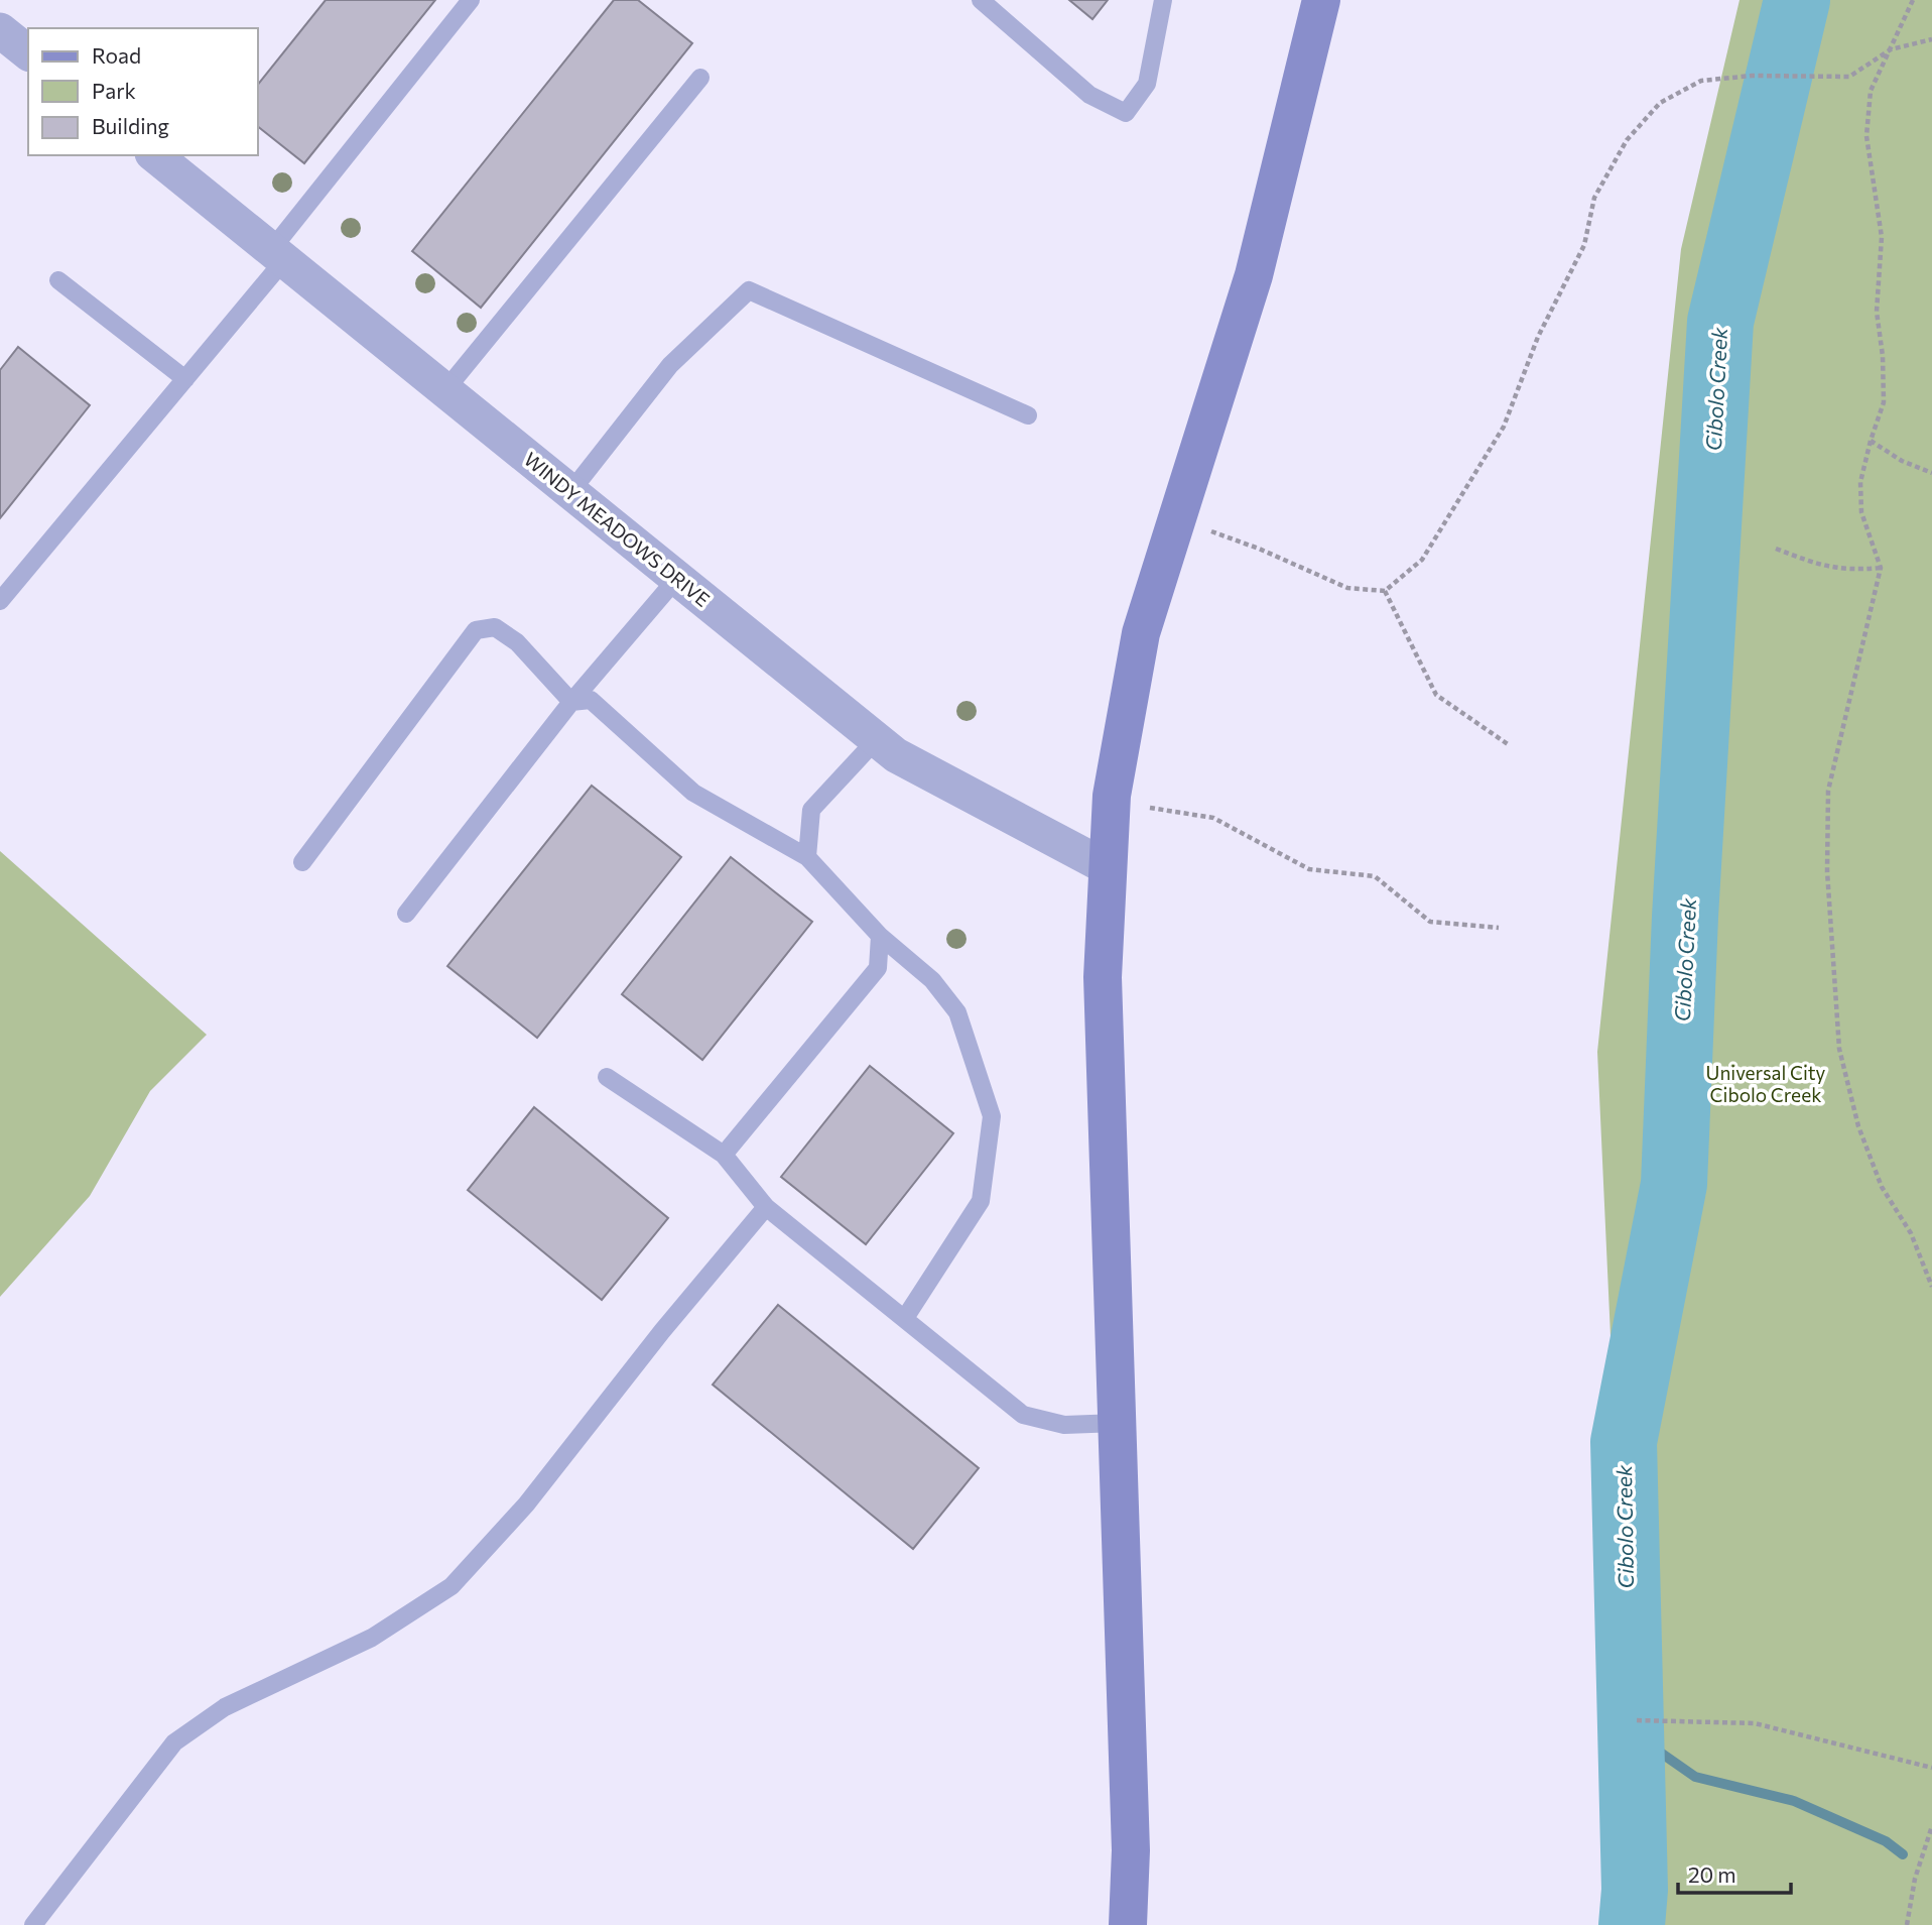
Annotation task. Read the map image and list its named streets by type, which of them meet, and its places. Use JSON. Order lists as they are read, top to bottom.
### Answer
{
  "streets": {
    "street": ["WINDY MEADOWS DRIVE"]
  },
  "water": ["Cibolo Creek"],
  "parks": ["Universal City Cibolo Creek"],
  "legend": ["Road", "Park", "Building"],
  "scale_bar": "20 m"
}
